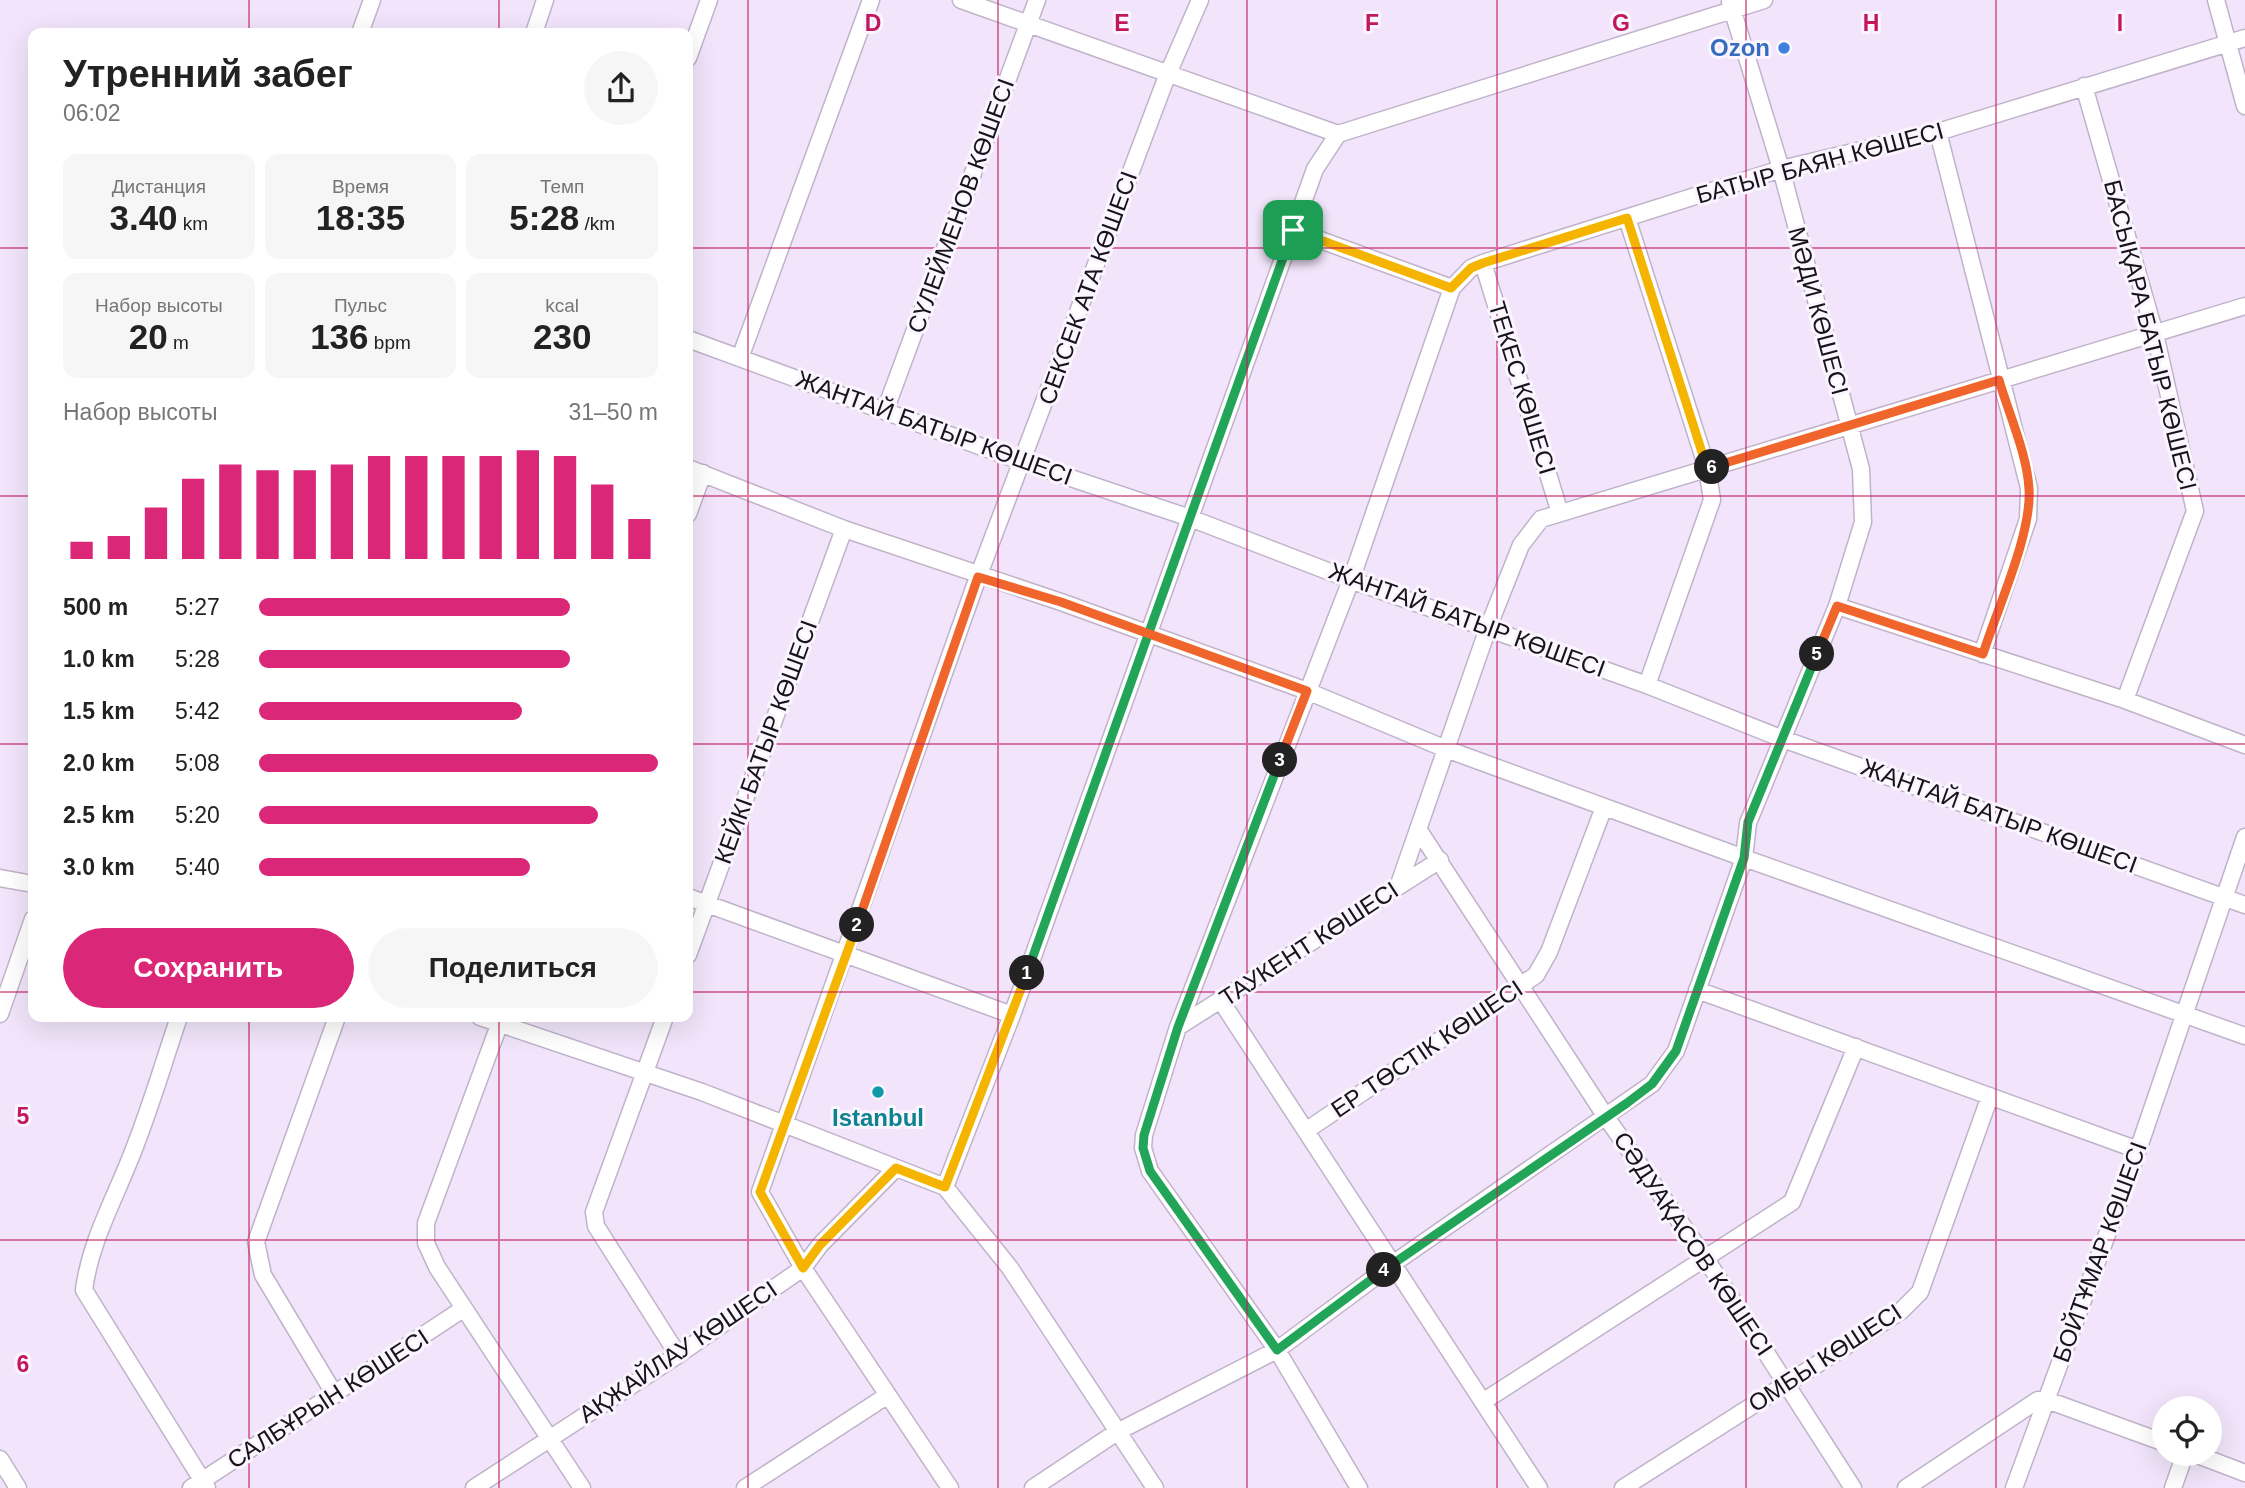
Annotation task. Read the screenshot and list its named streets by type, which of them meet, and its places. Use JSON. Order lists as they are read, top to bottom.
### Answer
{
  "streets": {
    "street": [
      "БАТЫР БАЯН КӨШЕСІ",
      "СҮЛЕЙМЕНОВ КӨШЕСІ",
      "СЕКСЕК АТА КӨШЕСІ",
      "МӘДИ КӨШЕСІ",
      "БАСЫҚАРА БАТЫР КӨШЕСІ",
      "ТЕКЕС КӨШЕСІ",
      "ЖАНТАЙ БАТЫР КӨШЕСІ",
      "КЕЙКІ БАТЫР КӨШЕСІ",
      "ТАУКЕНТ КӨШЕСІ",
      "ЕР ТӨСТІК КӨШЕСІ",
      "СӘДУАҚАСОВ КӨШЕСІ",
      "БОЙТҰМАР КӨШЕСІ",
      "АҚЖАЙЛАУ КӨШЕСІ",
      "ОМБЫ КӨШЕСІ",
      "САЛБҰРЫН КӨШЕСІ"
    ]
  },
  "crossings": [
    ["БАТЫР БАЯН КӨШЕСІ", "МӘДИ КӨШЕСІ"],
    ["БАТЫР БАЯН КӨШЕСІ", "БАСЫҚАРА БАТЫР КӨШЕСІ"],
    ["БАТЫР БАЯН КӨШЕСІ", "ТЕКЕС КӨШЕСІ"],
    ["СҮЛЕЙМЕНОВ КӨШЕСІ", "ЖАНТАЙ БАТЫР КӨШЕСІ"],
    ["СЕКСЕК АТА КӨШЕСІ", "ЖАНТАЙ БАТЫР КӨШЕСІ"],
    ["СЕКСЕК АТА КӨШЕСІ", "АҚЖАЙЛАУ КӨШЕСІ"],
    ["МӘДИ КӨШЕСІ", "ЖАНТАЙ БАТЫР КӨШЕСІ"],
    ["ЖАНТАЙ БАТЫР КӨШЕСІ", "БОЙТҰМАР КӨШЕСІ"],
    ["ТАУКЕНТ КӨШЕСІ", "СӘДУАҚАСОВ КӨШЕСІ"],
    ["ЕР ТӨСТІК КӨШЕСІ", "СӘДУАҚАСОВ КӨШЕСІ"],
    ["СӘДУАҚАСОВ КӨШЕСІ", "ОМБЫ КӨШЕСІ"]
  ],
  "places": ["Ozon", "Istanbul"],
  "page": {
    "heading": ["Утренний забег", "06:02"],
    "stats": [
      ["Дистанция", "3.40 km"],
      ["Время", "18:35"],
      ["Темп", "5:28 /km"],
      ["Набор высоты", "20 m"],
      ["Пульс", "136 bpm"],
      ["kcal", "230"]
    ],
    "chart": ["Набор высоты", "31–50 m"],
    "pins": [
      "6",
      "5",
      "3",
      "2",
      "1",
      "4"
    ],
    "list": [
      {
        "name": "500 m",
        "note": "5:27"
      },
      {
        "name": "1.0 km",
        "note": "5:28"
      },
      {
        "name": "1.5 km",
        "note": "5:42"
      },
      {
        "name": "2.0 km",
        "note": "5:08"
      },
      {
        "name": "2.5 km",
        "note": "5:20"
      },
      {
        "name": "3.0 km",
        "note": "5:40"
      }
    ],
    "buttons": ["Сохранить", "Поделиться"]
  },
  "grid": {
    "columns": [
      "D",
      "E",
      "F",
      "G",
      "H",
      "I"
    ],
    "rows": ["5", "6"]
  }
}
